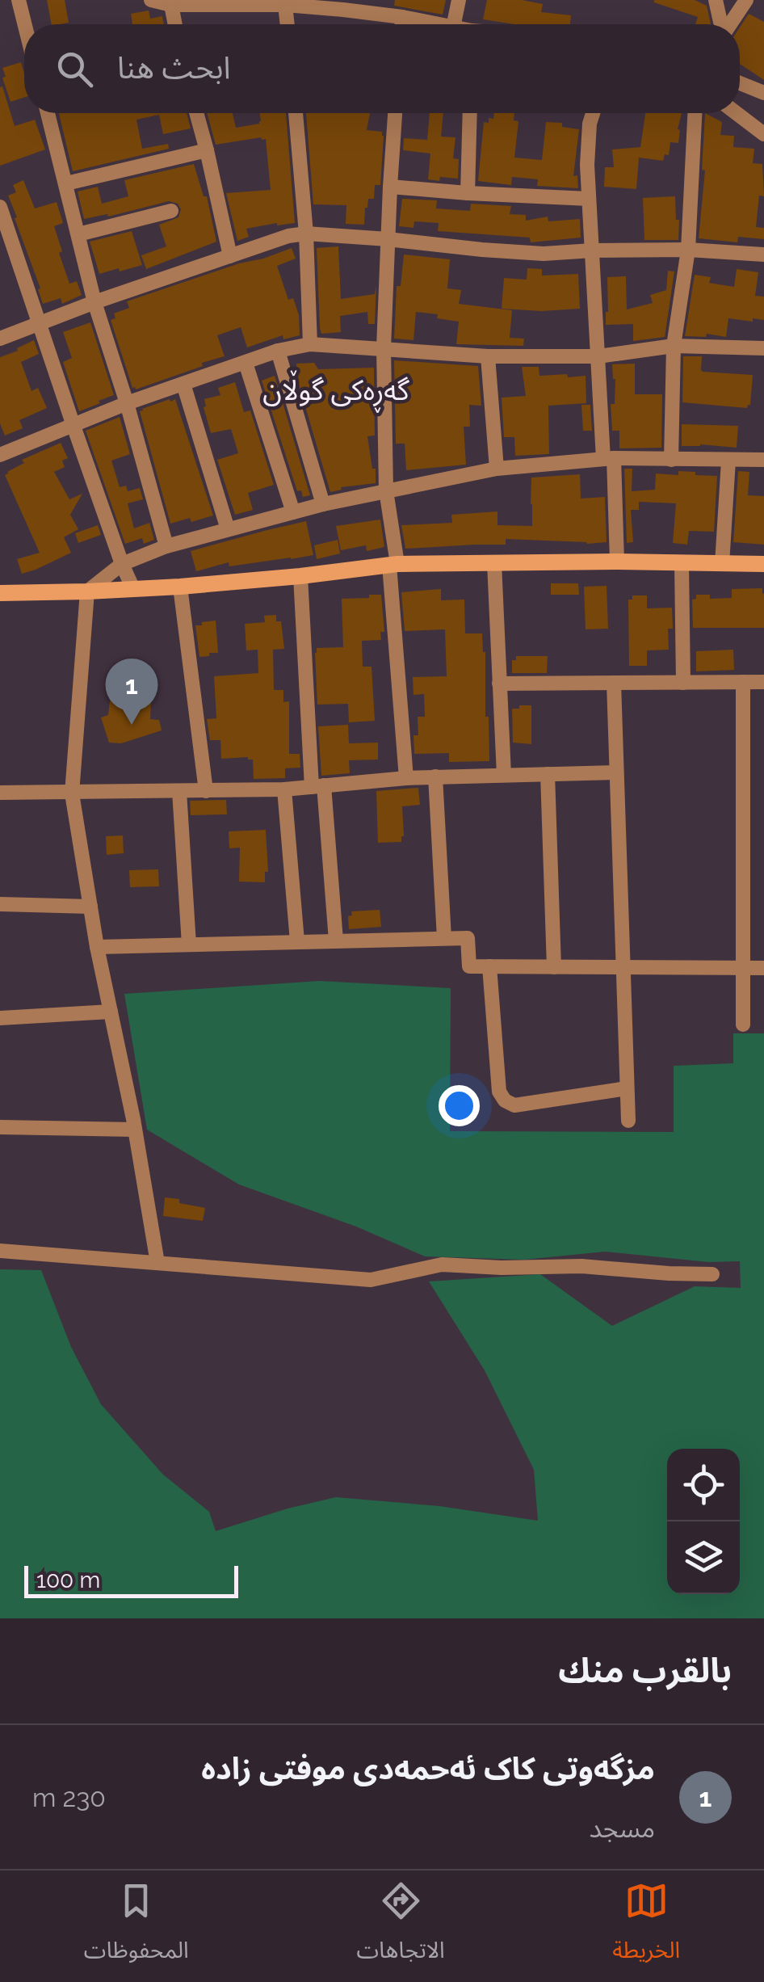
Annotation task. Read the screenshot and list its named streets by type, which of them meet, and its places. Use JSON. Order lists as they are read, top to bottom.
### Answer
{
  "districts": ["گەڕەکی گوڵان"],
  "scale_bar": "100 m",
  "page": {
    "search": "ابحث هنا",
    "pins": "1",
    "scale": "100 m",
    "heading": "بالقرب منك",
    "list": [
      {
        "mark": "1",
        "name": "مزگەوتی کاک ئەحمەدی موفتی زادە",
        "note": "مسجد",
        "value": "230 m"
      }
    ],
    "nav": ["الخريطة", "الاتجاهات", "المحفوظات"]
  }
}
